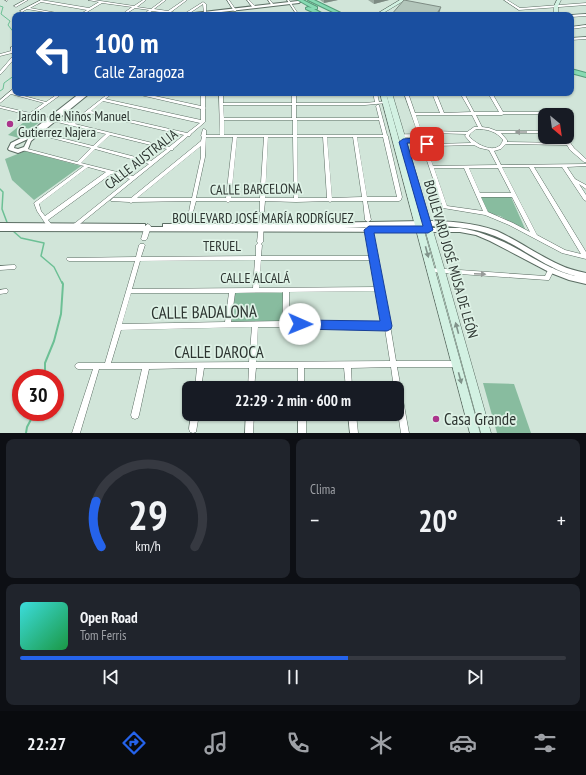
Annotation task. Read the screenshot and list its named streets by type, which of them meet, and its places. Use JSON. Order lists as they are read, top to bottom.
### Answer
{
  "streets": {
    "main road": ["BOULEVARD JOSÉ MUSA DE LEÓN"],
    "street": [
      "CALLE AUSTRALIA",
      "CALLE BARCELONA",
      "BOULEVARD JOSÉ MARÍA RODRÍGUEZ",
      "TERUEL",
      "CALLE ALCALÁ",
      "CALLE BADALONA",
      "CALLE DAROCA"
    ]
  },
  "crossings": [
    ["CALLE AUSTRALIA", "BOULEVARD JOSÉ MARÍA RODRÍGUEZ"],
    ["BOULEVARD JOSÉ MARÍA RODRÍGUEZ", "BOULEVARD JOSÉ MUSA DE LEÓN"],
    ["BOULEVARD JOSÉ MUSA DE LEÓN", "CALLE DAROCA"]
  ],
  "places": ["Jardin de Niños Manuel Gutierrez Najera", "Casa Grande"],
  "north": "bottom right",
  "page": {
    "turn": ["100 m", "Calle Zaragoza"],
    "limit": "30",
    "trip": "22:29 · 2 min · 600 m",
    "tile": "Clima",
    "heat": ["−", "20°", "+"],
    "song": ["Open Road", "Tom Ferris"],
    "tabs": "22:27",
    "gauge": ["29", "km/h"]
  }
}
